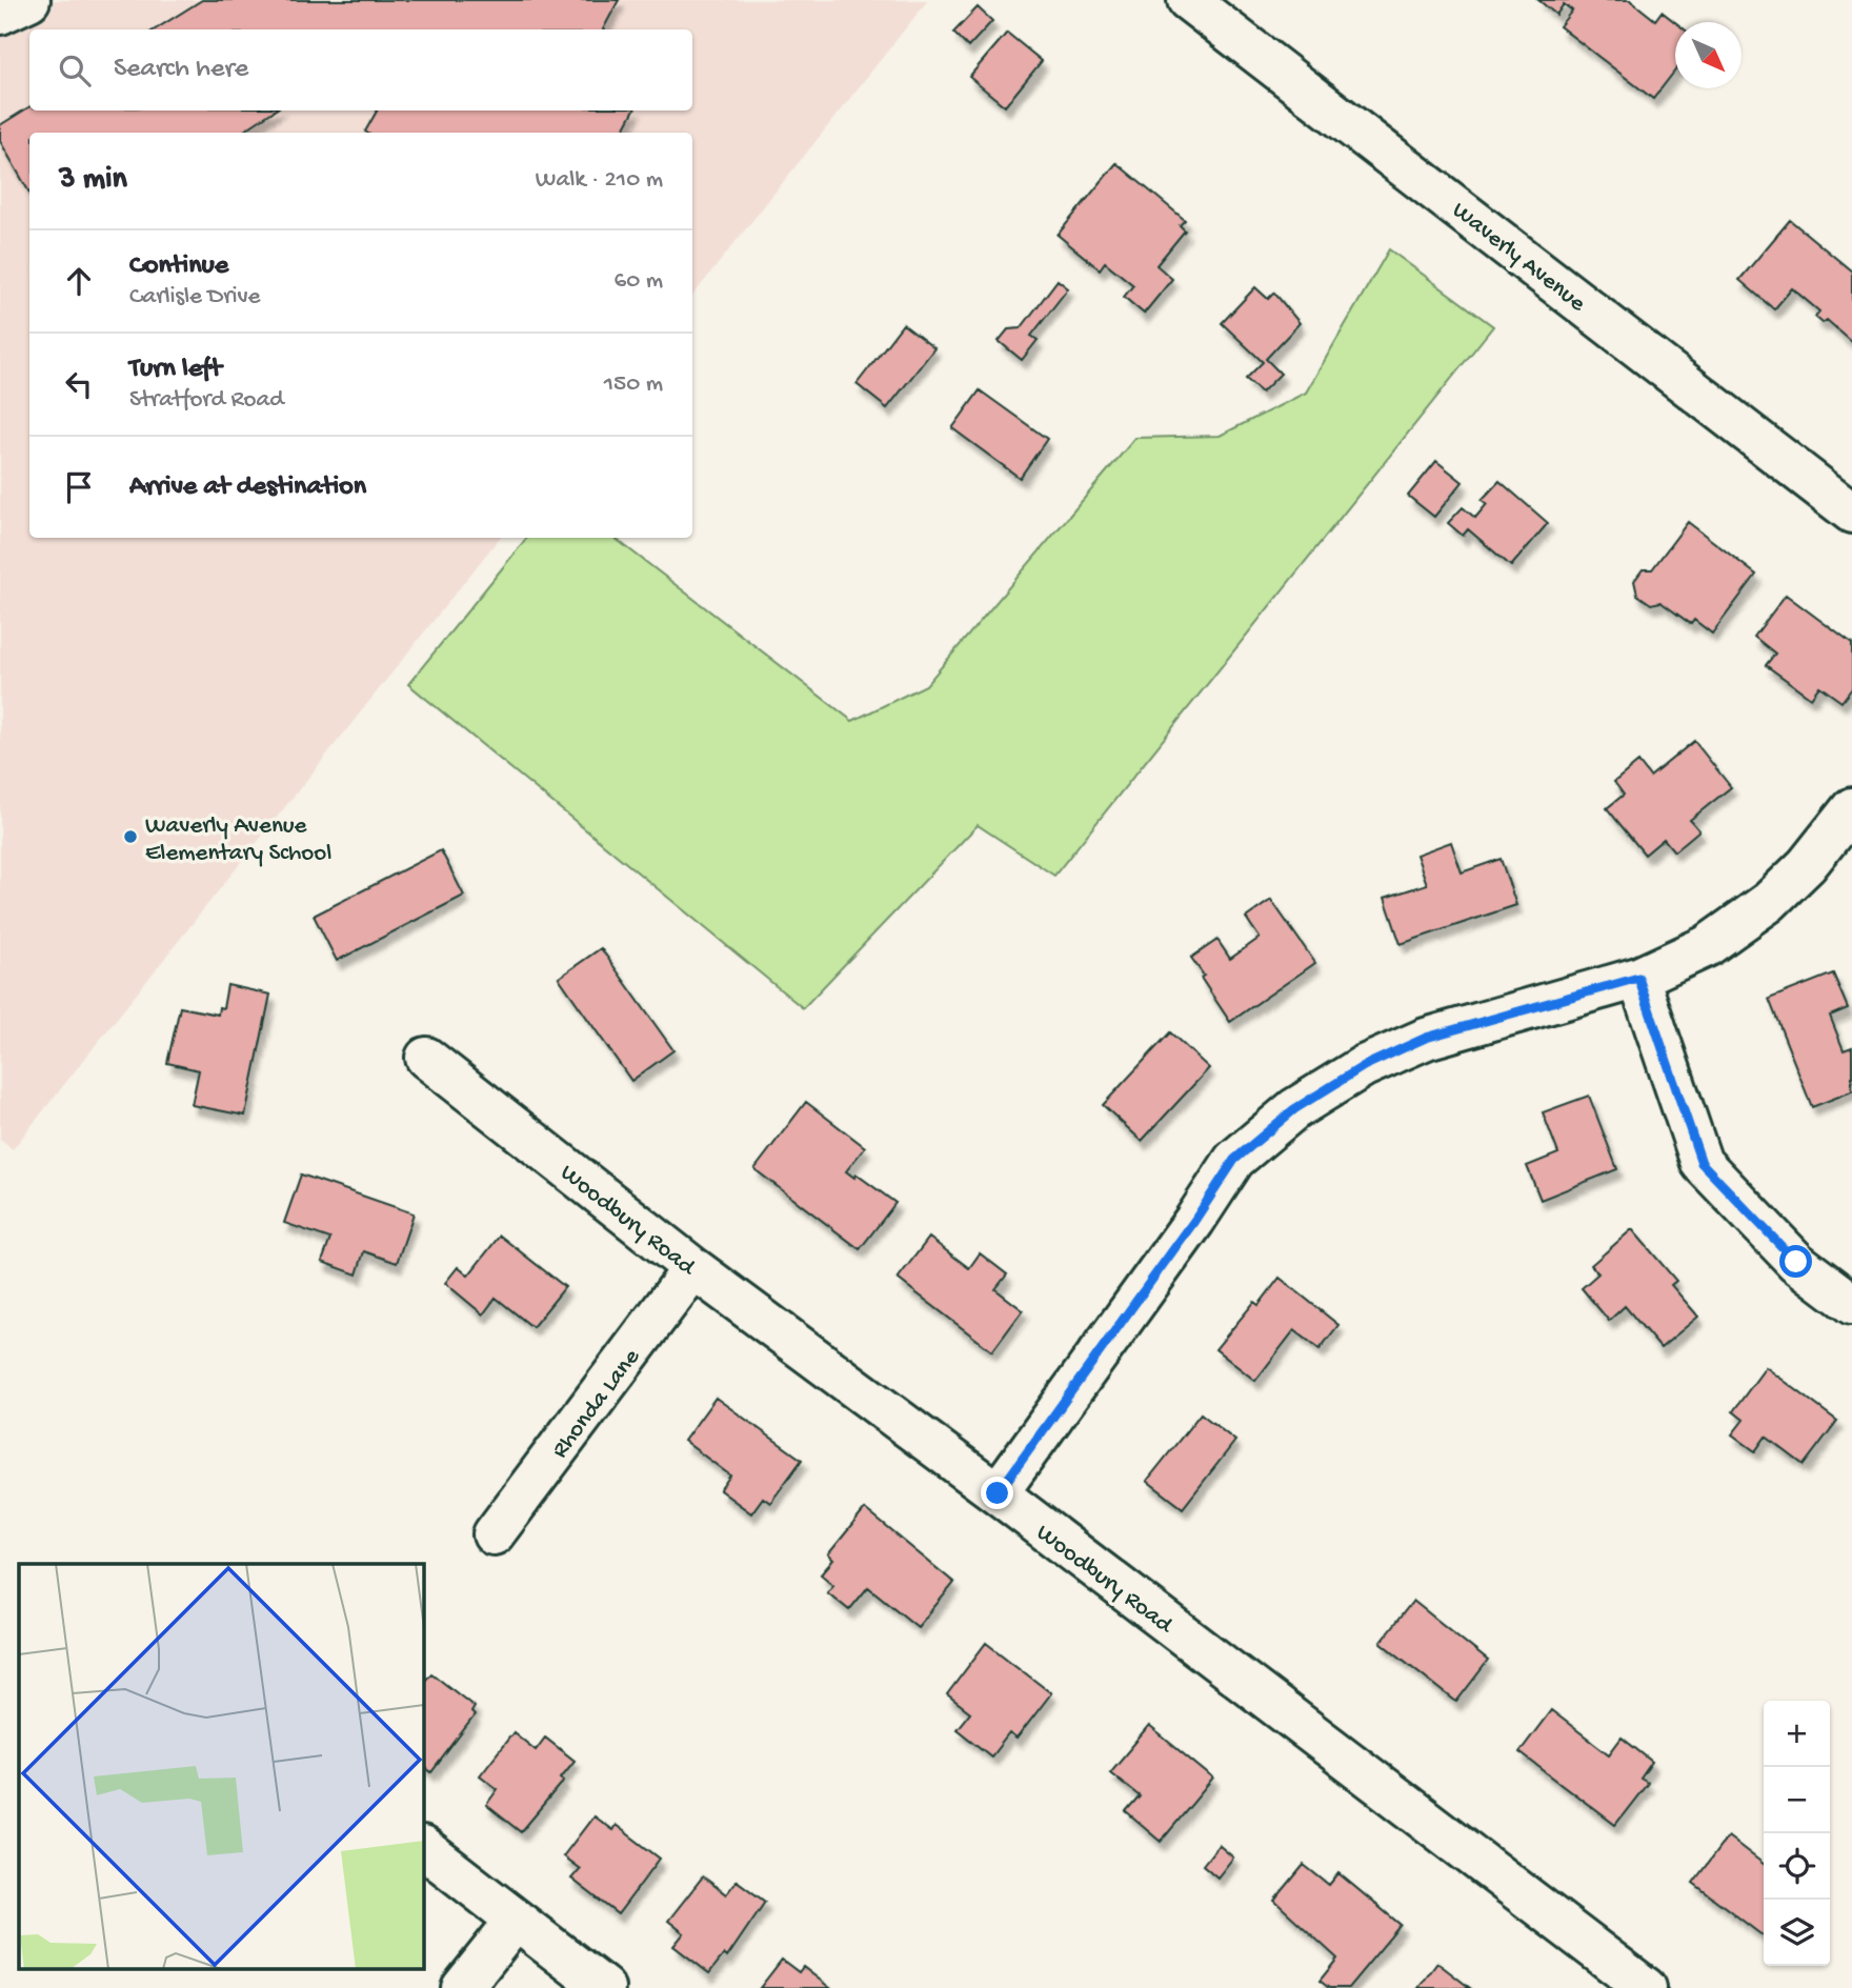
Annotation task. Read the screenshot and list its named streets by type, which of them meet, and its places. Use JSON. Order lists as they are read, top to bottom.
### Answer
{
  "streets": {
    "street": ["Waverly Avenue", "Woodbury Road", "Rhonda Lane"]
  },
  "crossings": [
    ["Woodbury Road", "Rhonda Lane"]
  ],
  "places": ["Waverly Avenue Elementary School"],
  "north": "bottom right",
  "page": {
    "search": "Search here",
    "heading": ["3 min", "Walk · 210 m"],
    "list": [
      ["Continue", "Carlisle Drive", "60 m"],
      ["Turn left", "Stratford Road", "150 m"],
      "Arrive at destination"
    ],
    "map_buttons": ["+", "−"]
  }
}
